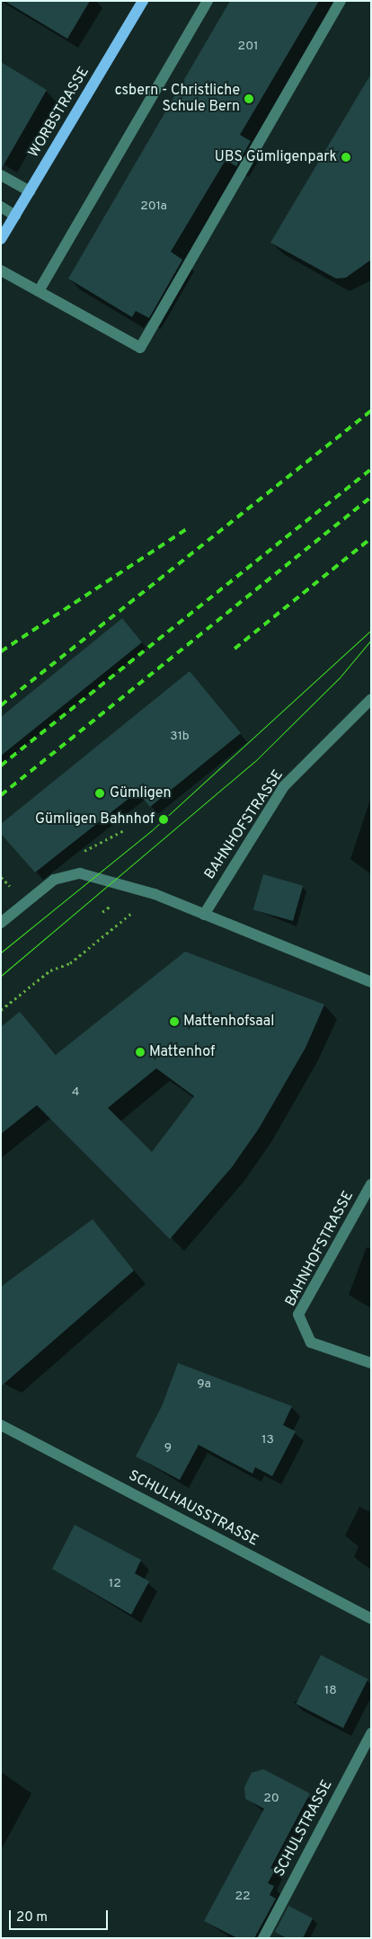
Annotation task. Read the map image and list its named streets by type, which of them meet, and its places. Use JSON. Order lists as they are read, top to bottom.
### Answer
{
  "streets": {
    "main road": ["WORBSTRASSE"],
    "street": ["BAHNHOFSTRASSE", "SCHULHAUSSTRASSE", "SCHULSTRASSE"]
  },
  "places": [
    "csbern - Christliche Schule Bern",
    "UBS Gümligenpark",
    "Gümligen",
    "Gümligen Bahnhof",
    "Mattenhofsaal",
    "Mattenhof"
  ],
  "house_numbers": [
    "201",
    "201a",
    "31b",
    "4",
    "9a",
    "13",
    "9",
    "12",
    "18",
    "20",
    "22"
  ],
  "scale_bar": "20 m"
}
